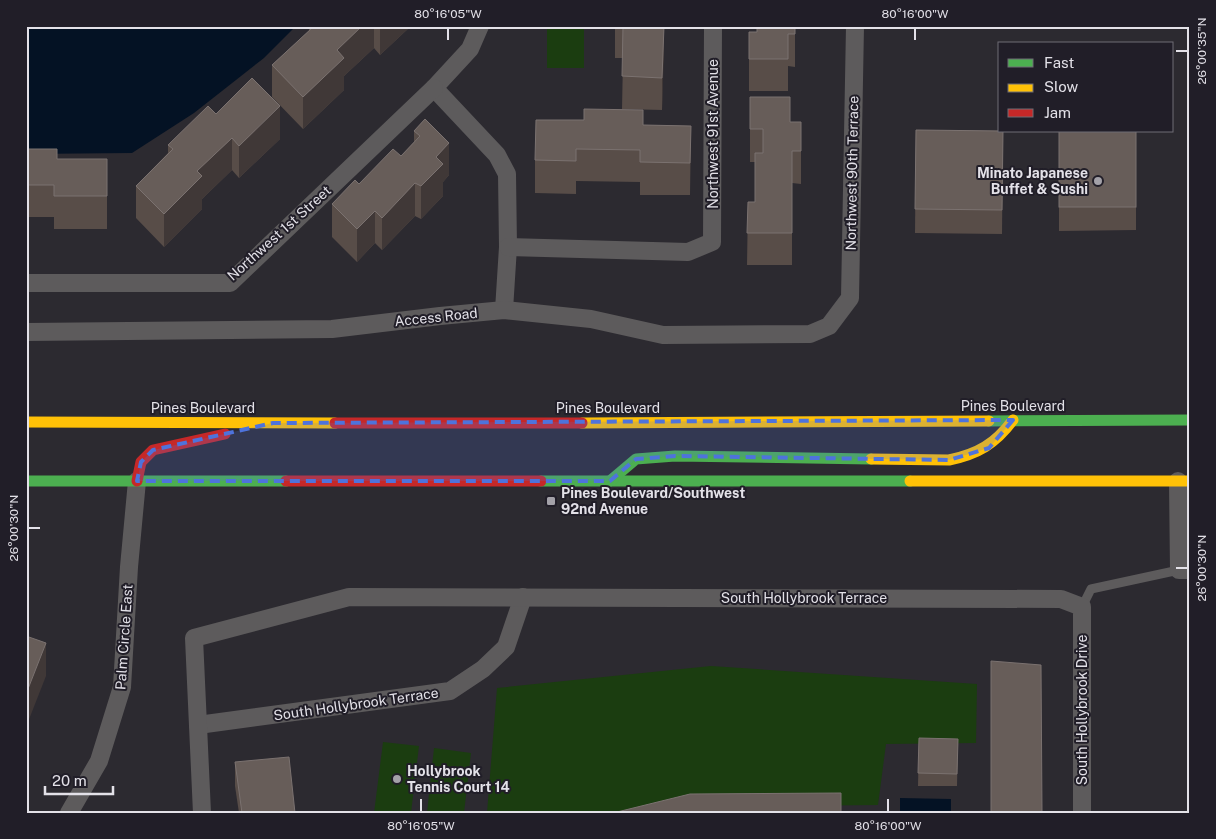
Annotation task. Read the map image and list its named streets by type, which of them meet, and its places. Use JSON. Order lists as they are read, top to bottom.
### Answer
{
  "streets": {
    "highway": ["Pines Boulevard"],
    "street": [
      "Northwest 91st Avenue",
      "Northwest 90th Terrace",
      "Northwest 1st Street",
      "Access Road",
      "South Hollybrook Terrace",
      "Palm Circle East",
      "South Hollybrook Drive"
    ]
  },
  "crossings": [
    ["Northwest 90th Terrace", "Access Road"],
    ["South Hollybrook Terrace", "South Hollybrook Drive"]
  ],
  "places": {
    "other": ["Minato Japanese Buffet & Sushi", "Hollybrook Tennis Court 14"],
    "transit": ["Pines Boulevard/Southwest 92nd Avenue"]
  },
  "legend": ["Fast", "Slow", "Jam"],
  "scale_bar": "20 m",
  "coordinates": [
    "80°16'05\"W",
    "80°16'00\"W",
    "26°00'35\"N",
    "26°00'30\"N"
  ]
}
